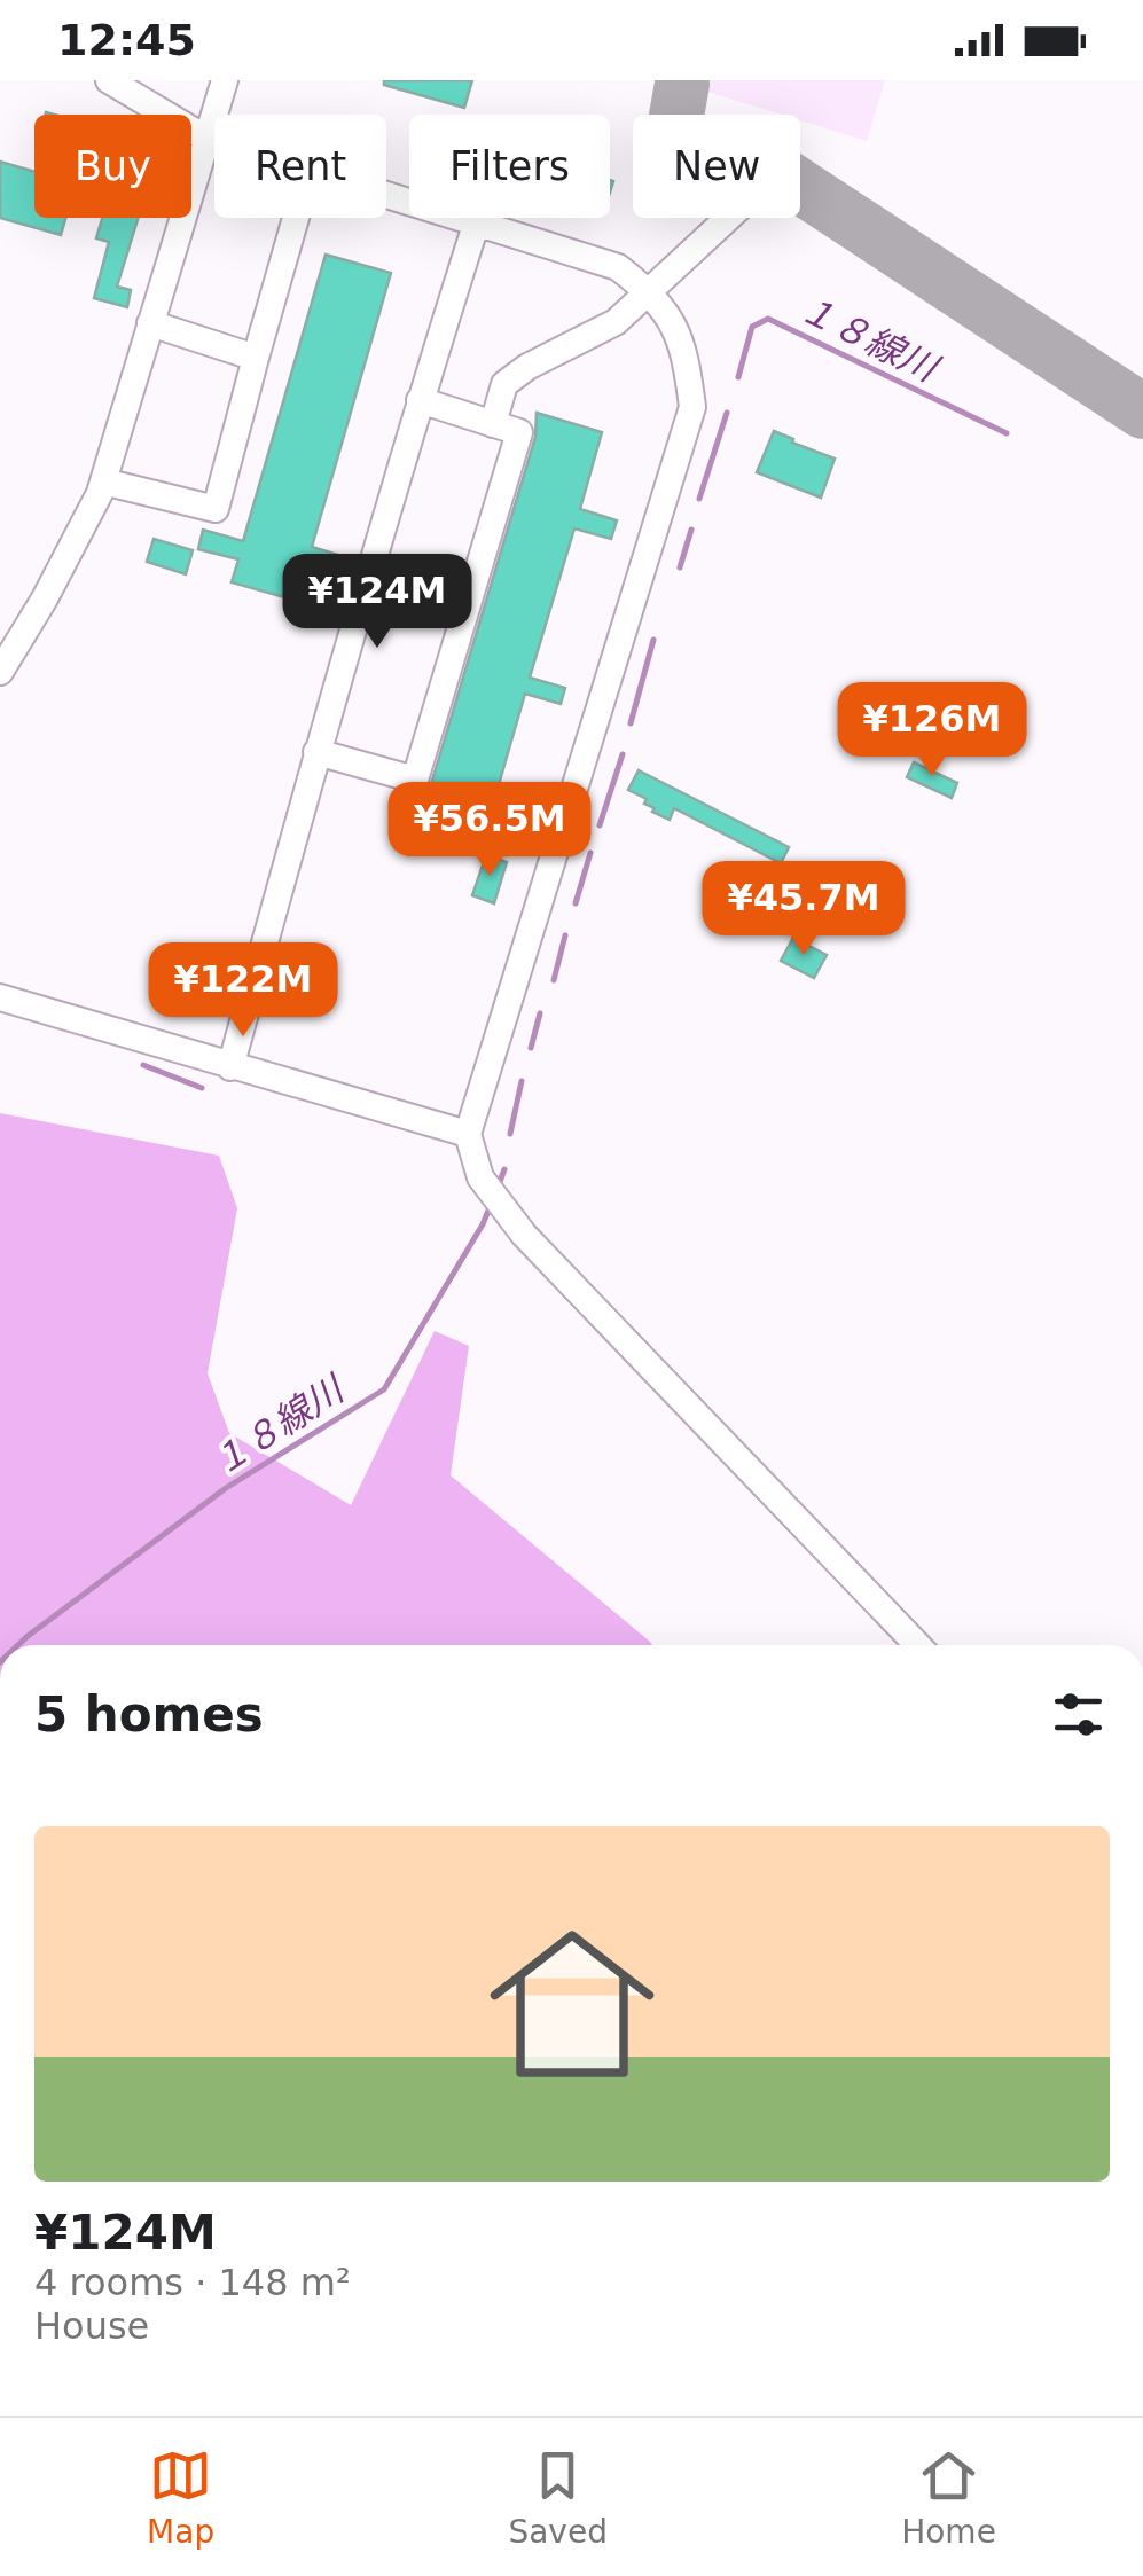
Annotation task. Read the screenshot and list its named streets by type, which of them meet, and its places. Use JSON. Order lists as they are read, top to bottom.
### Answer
{
  "water": ["１８線川"],
  "page": {
    "status": "12:45",
    "chip": [
      "Buy",
      "Rent",
      "Filters",
      "New"
    ],
    "price": [
      "¥124M",
      "¥126M",
      "¥56.5M",
      "¥45.7M",
      "¥122M"
    ],
    "heading": "5 homes",
    "list": [
      {
        "name": "¥124M",
        "note": "4 rooms · 148 m² · House"
      }
    ],
    "tabs": ["Map", "Saved", "Home"]
  }
}
